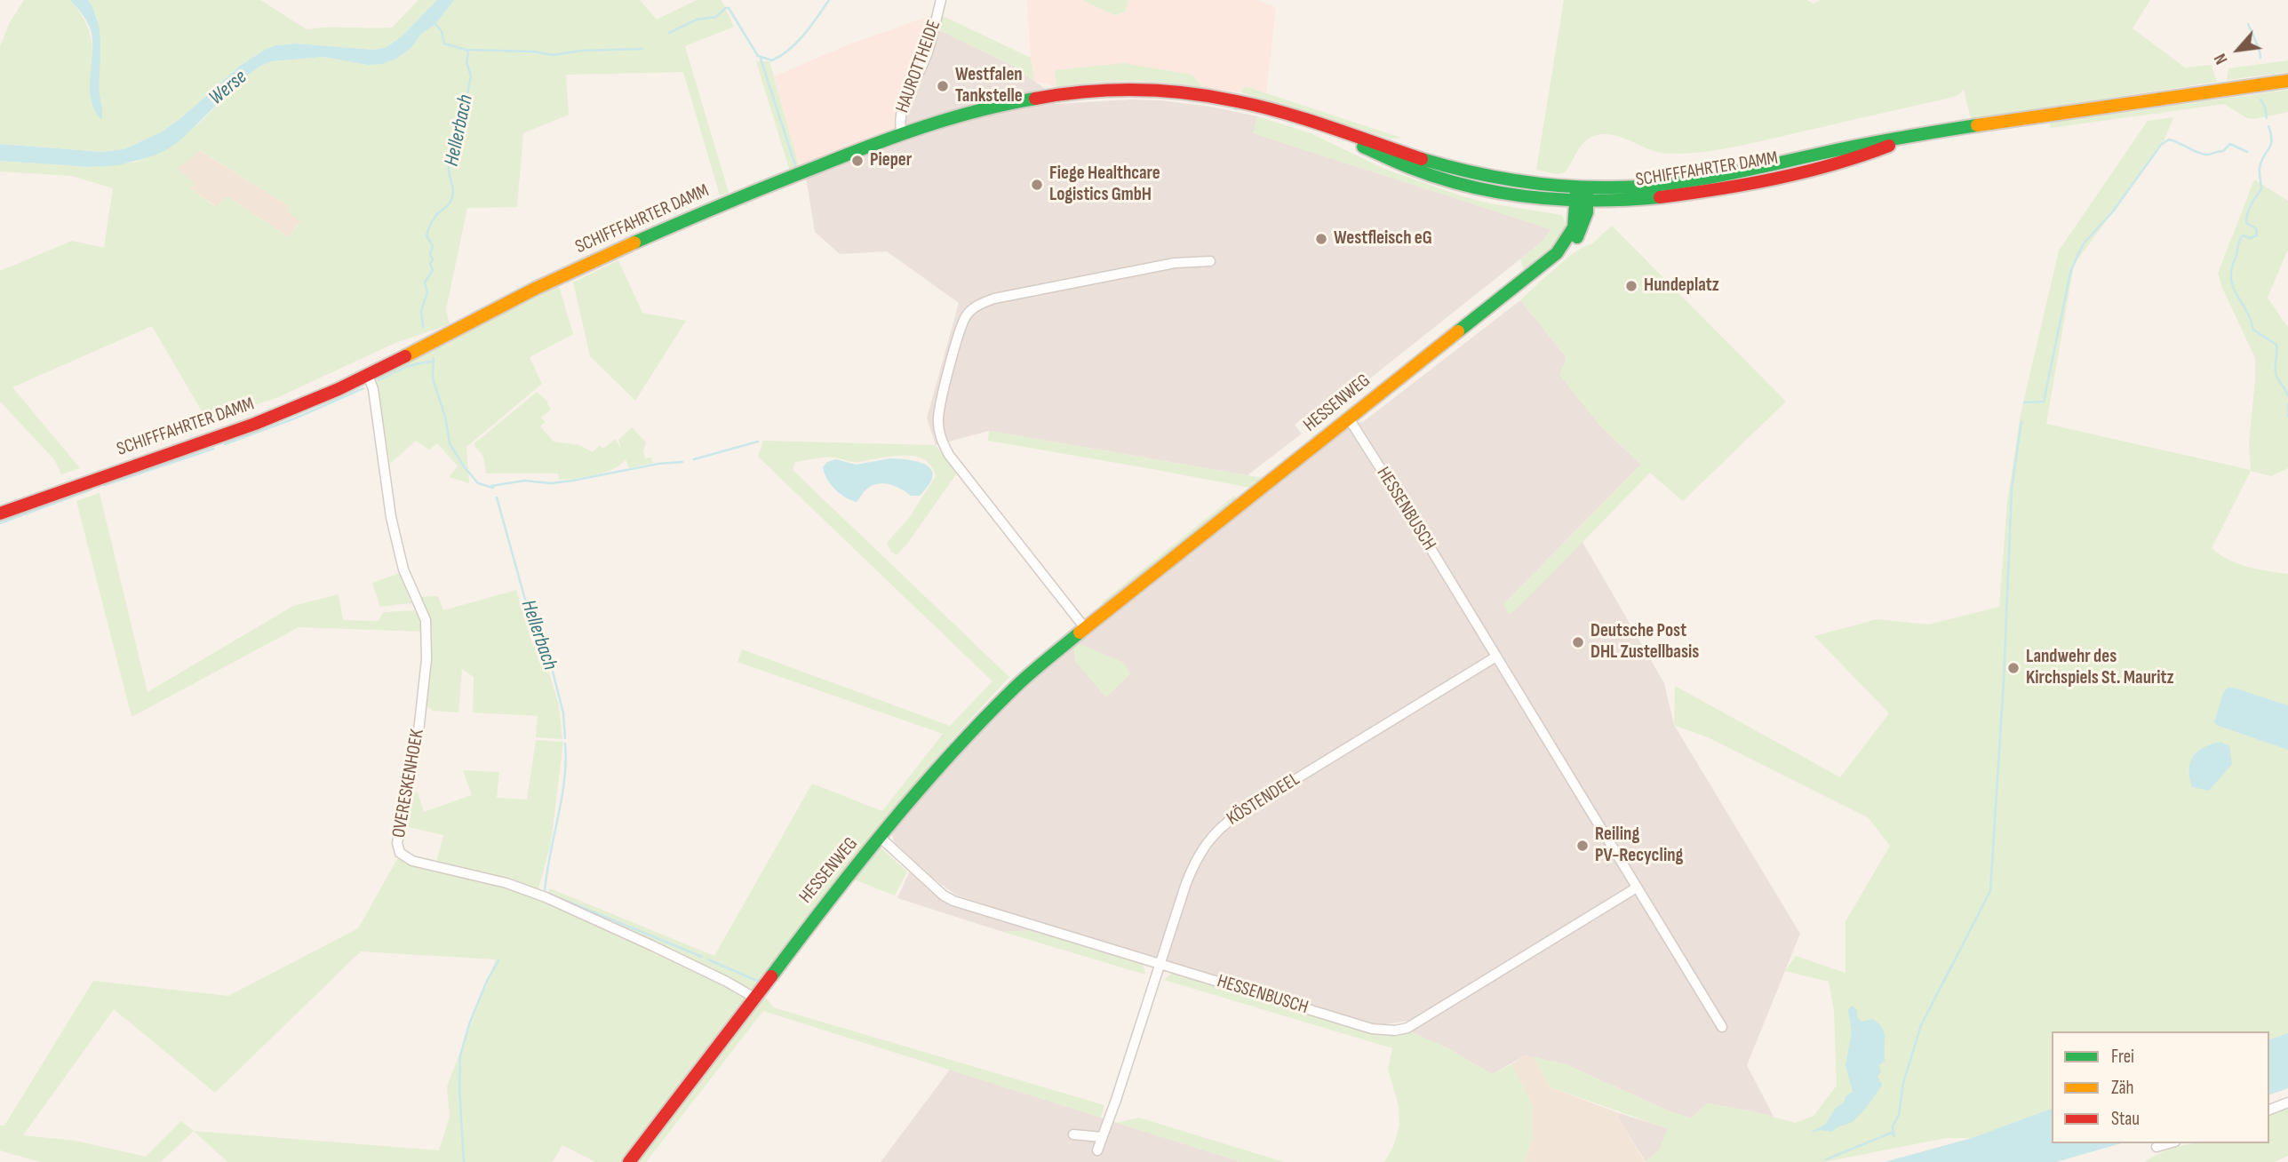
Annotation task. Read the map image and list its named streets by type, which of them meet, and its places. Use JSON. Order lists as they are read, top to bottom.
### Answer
{
  "streets": {
    "main road": ["SCHIFFFAHRTER DAMM", "HESSENWEG"],
    "street": [
      "HAUROTTHEIDE",
      "HESSENBUSCH",
      "OVERESKENHOEK",
      "KÖSTENDEEL"
    ]
  },
  "crossings": [
    ["HAUROTTHEIDE", "SCHIFFFAHRTER DAMM"],
    ["SCHIFFFAHRTER DAMM", "HESSENWEG"],
    ["SCHIFFFAHRTER DAMM", "OVERESKENHOEK"],
    ["HESSENWEG", "HESSENBUSCH"],
    ["HESSENWEG", "OVERESKENHOEK"],
    ["HESSENBUSCH", "KÖSTENDEEL"]
  ],
  "water": ["Werse", "Hellerbach"],
  "places": [
    "Westfalen Tankstelle",
    "Pieper",
    "Fiege Healthcare Logistics GmbH",
    "Westfleisch eG",
    "Hundeplatz",
    "Deutsche Post DHL Zustellbasis",
    "Landwehr des Kirchspiels St. Mauritz",
    "Reiling PV-Recycling"
  ],
  "legend": ["Frei", "Zäh", "Stau"],
  "north": "bottom left"
}
